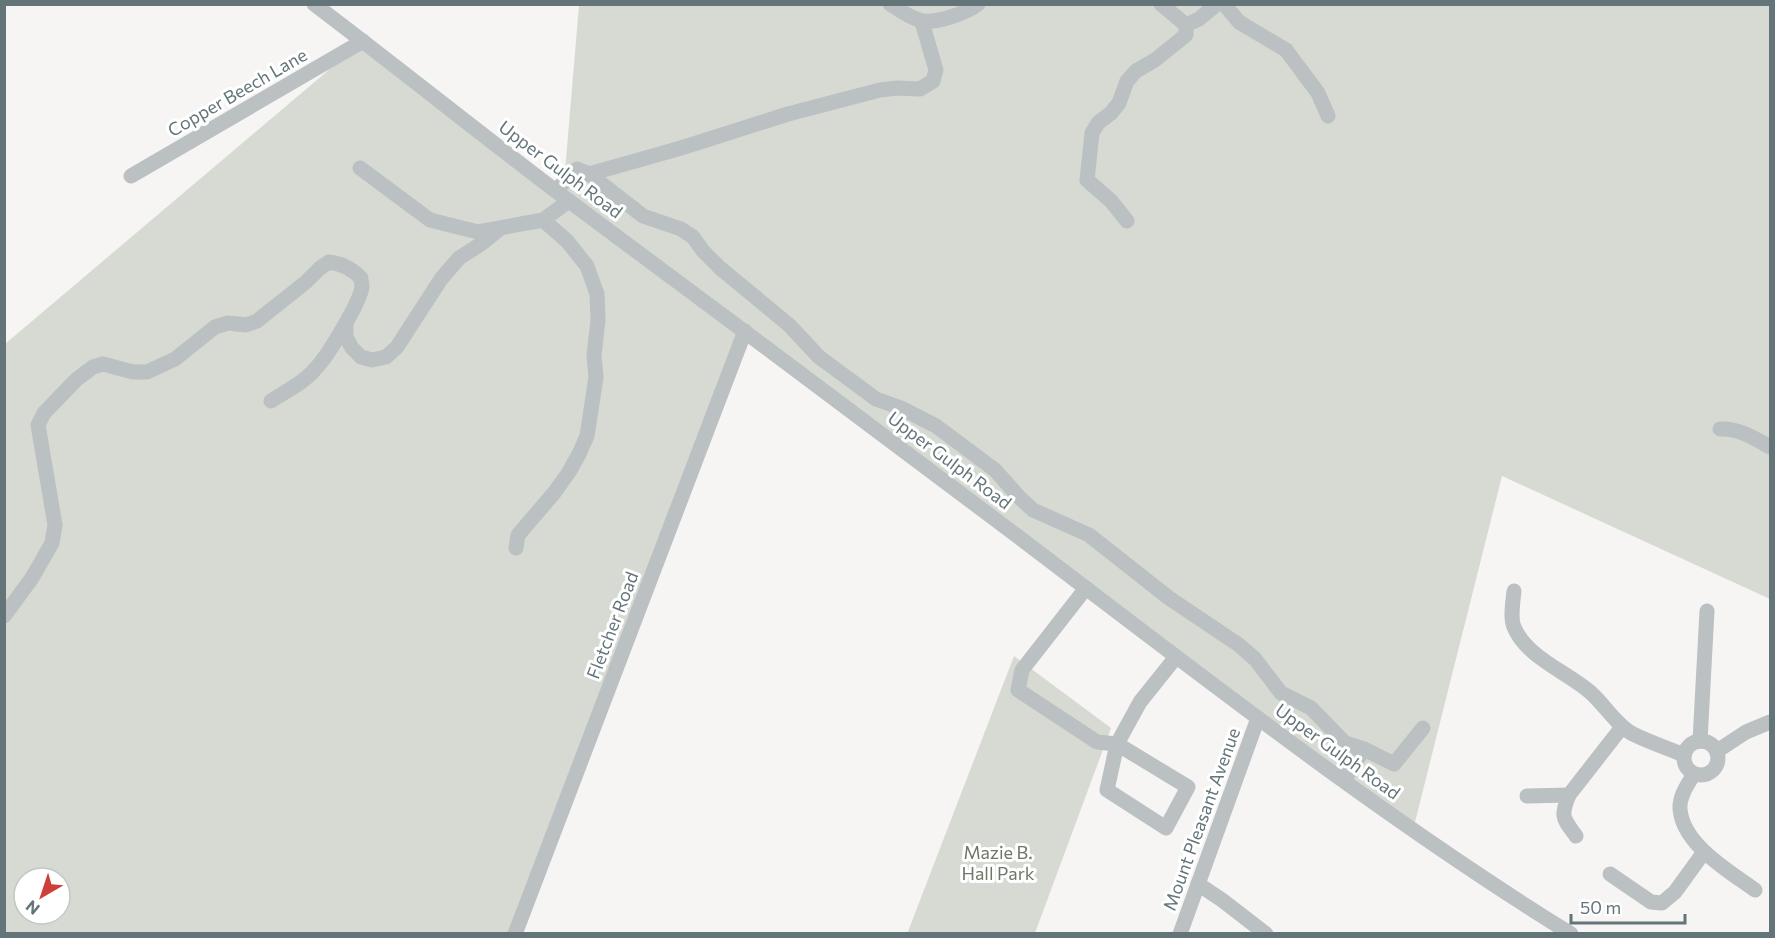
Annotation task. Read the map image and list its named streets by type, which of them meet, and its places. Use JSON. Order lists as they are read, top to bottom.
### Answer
{
  "streets": {
    "street": [
      "Copper Beech Lane",
      "Upper Gulph Road",
      "Fletcher Road",
      "Mount Pleasant Avenue"
    ]
  },
  "crossings": [
    ["Copper Beech Lane", "Upper Gulph Road"],
    ["Upper Gulph Road", "Fletcher Road"],
    ["Upper Gulph Road", "Mount Pleasant Avenue"]
  ],
  "parks": ["Mazie B. Hall Park"],
  "scale_bar": "50 m",
  "north": "bottom left"
}
